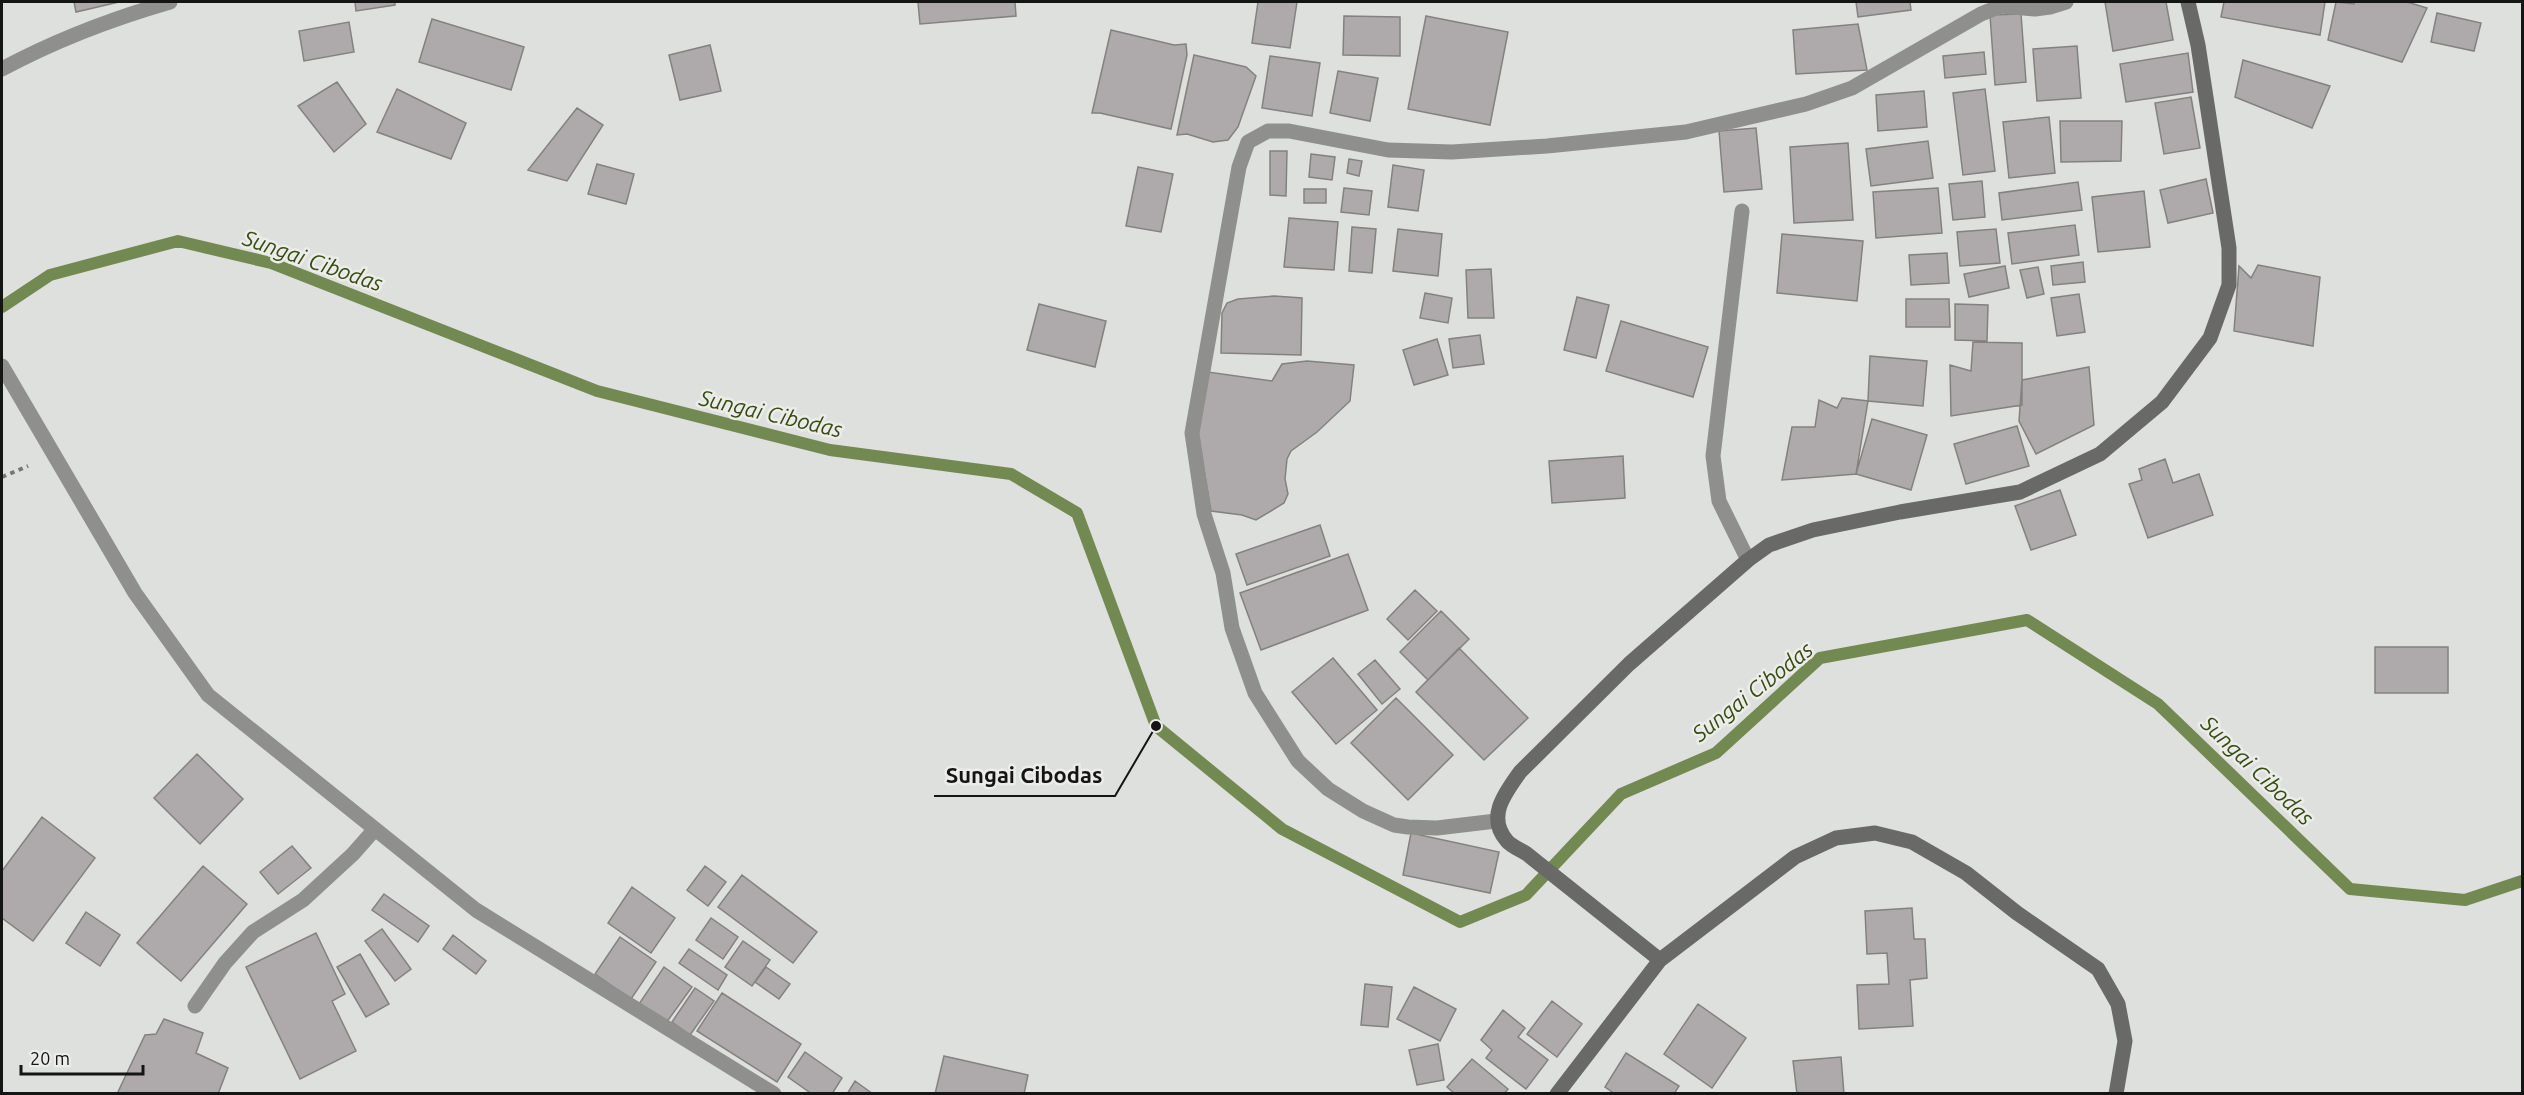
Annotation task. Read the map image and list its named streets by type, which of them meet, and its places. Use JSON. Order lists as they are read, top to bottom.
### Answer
{
  "water": ["Sungai Cibodas"],
  "places": ["Sungai Cibodas"],
  "scale_bar": "20 m"
}
